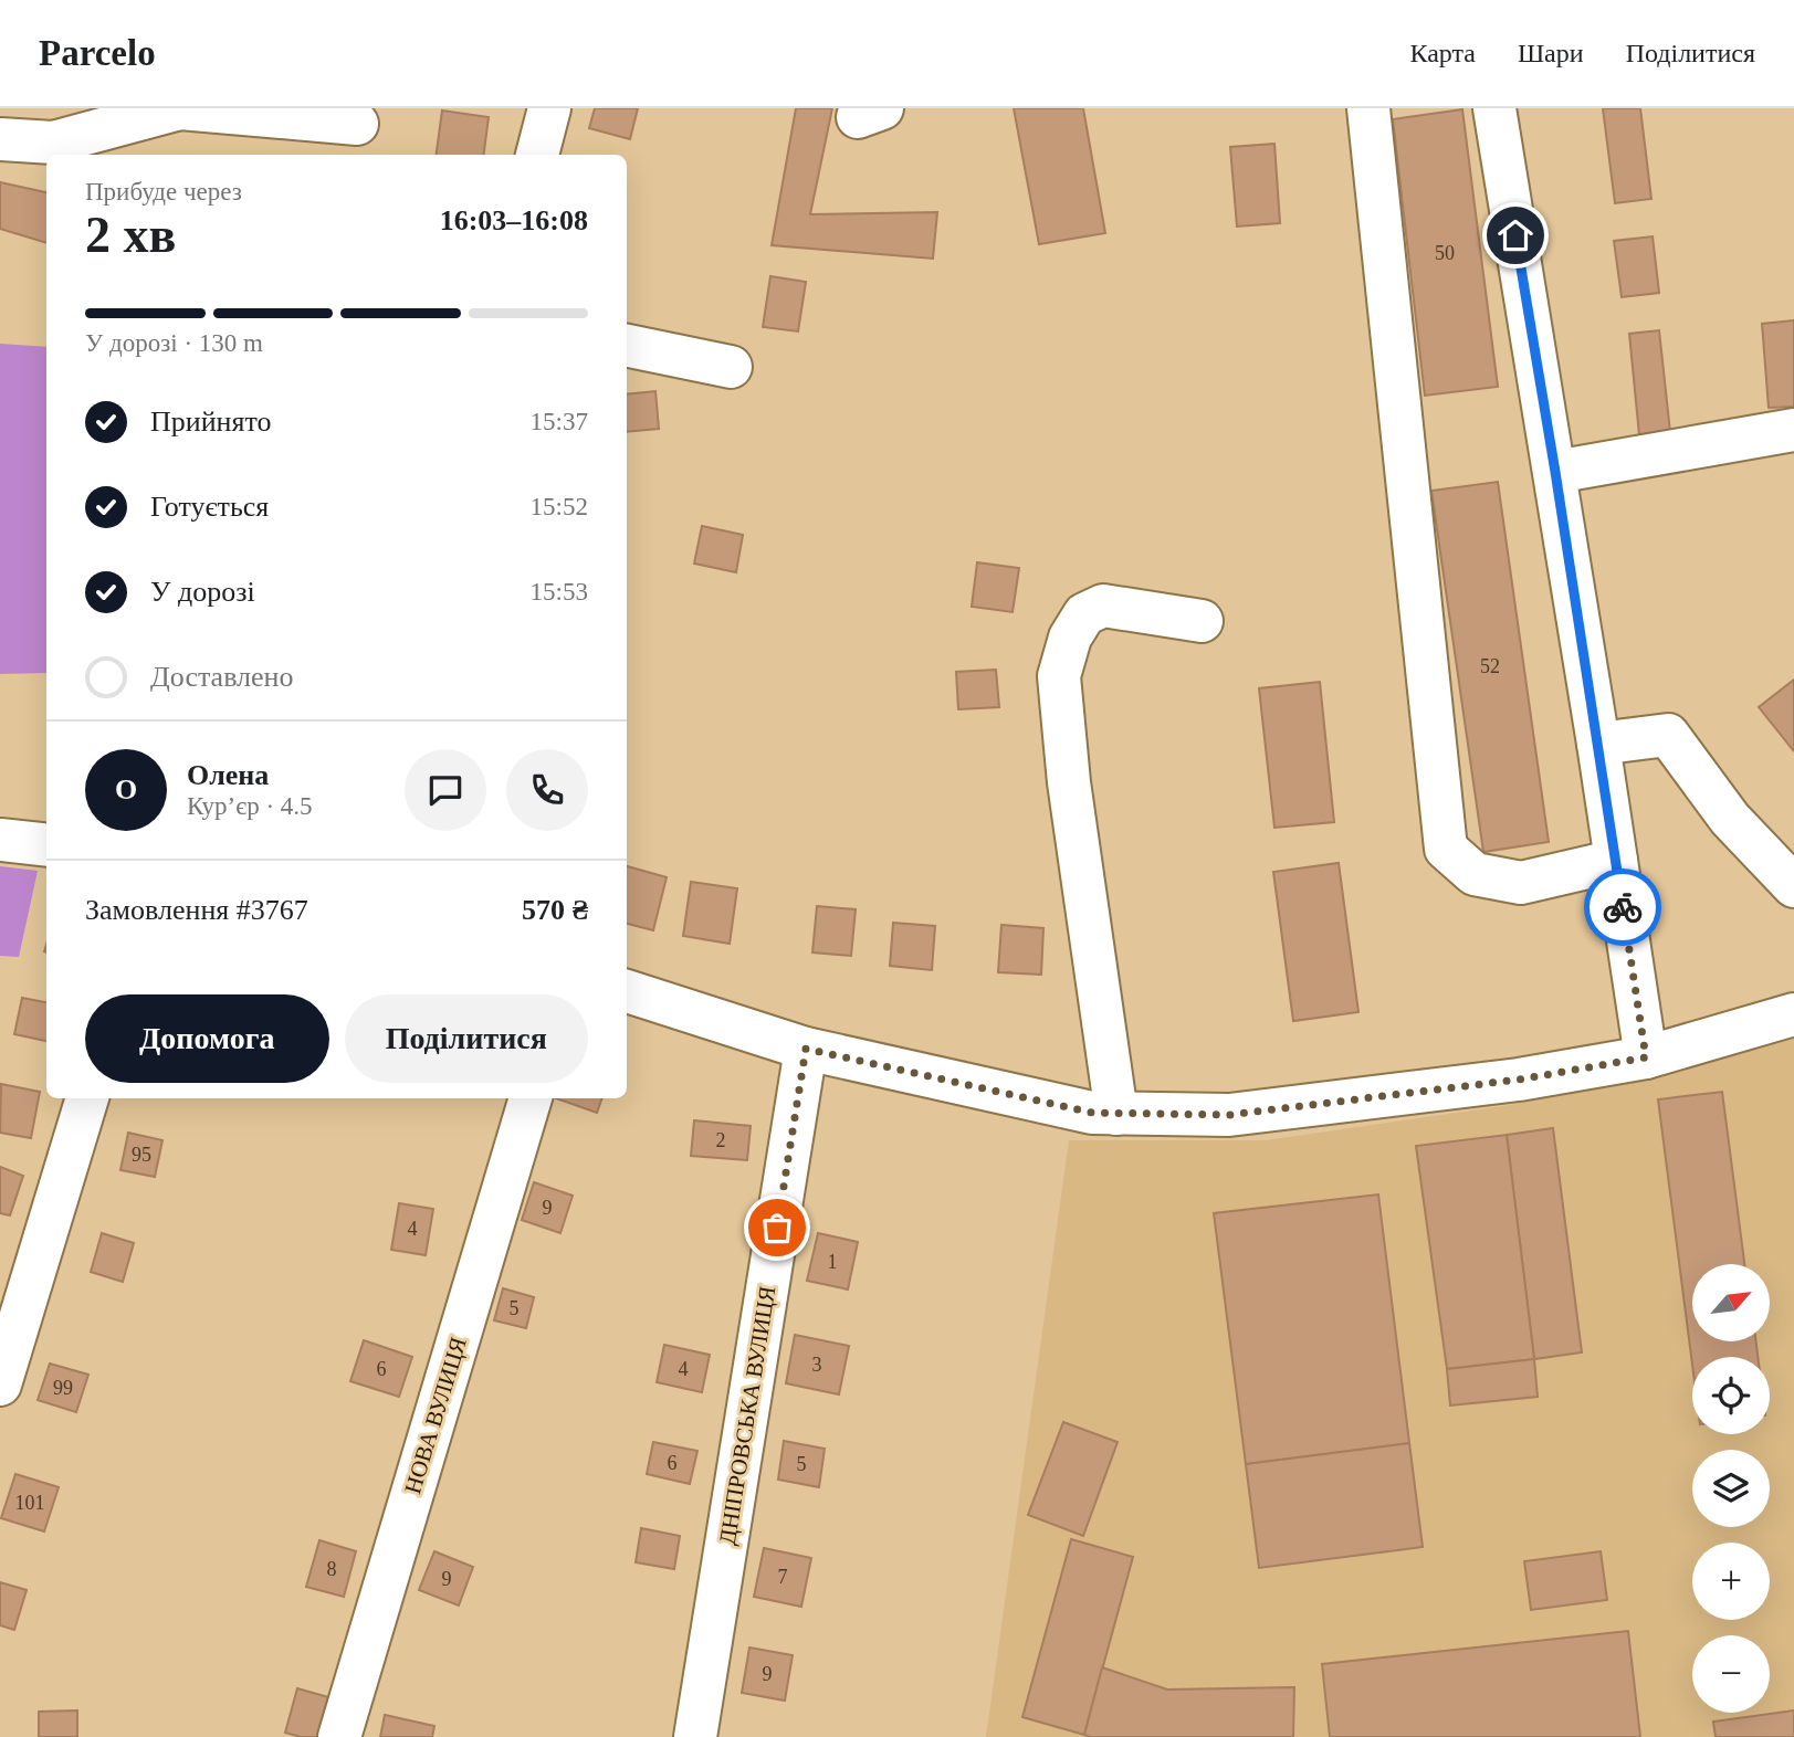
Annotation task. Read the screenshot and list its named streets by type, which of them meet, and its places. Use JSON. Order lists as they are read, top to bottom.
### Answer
{
  "streets": {
    "street": ["НОВА ВУЛИЦЯ", "ДНІПРОВСЬКА ВУЛИЦЯ"]
  },
  "house_numbers": [
    "50",
    "52",
    "2",
    "95",
    "9",
    "4",
    "1",
    "5",
    "3",
    "6",
    "4",
    "99",
    "6",
    "5",
    "101",
    "8",
    "7",
    "9",
    "9"
  ],
  "north": "top right",
  "page": {
    "header": "Parcelo",
    "nav": ["Карта", "Шари", "Поділитися"],
    "heading": ["2 хв", "Прибуде через", "16:03–16:08"],
    "panel": [
      "Олена",
      "Кур’єр · 4.5",
      "Замовлення #3767",
      "570 ₴"
    ],
    "bar": "У дорозі · 130 m",
    "list": [
      ["Прийнято", "15:37"],
      ["Готується", "15:52"],
      ["У дорозі", "15:53"],
      "Доставлено"
    ],
    "round": "О",
    "buttons": ["Допомога", "Поділитися"],
    "map_buttons": ["+", "−"]
  }
}
